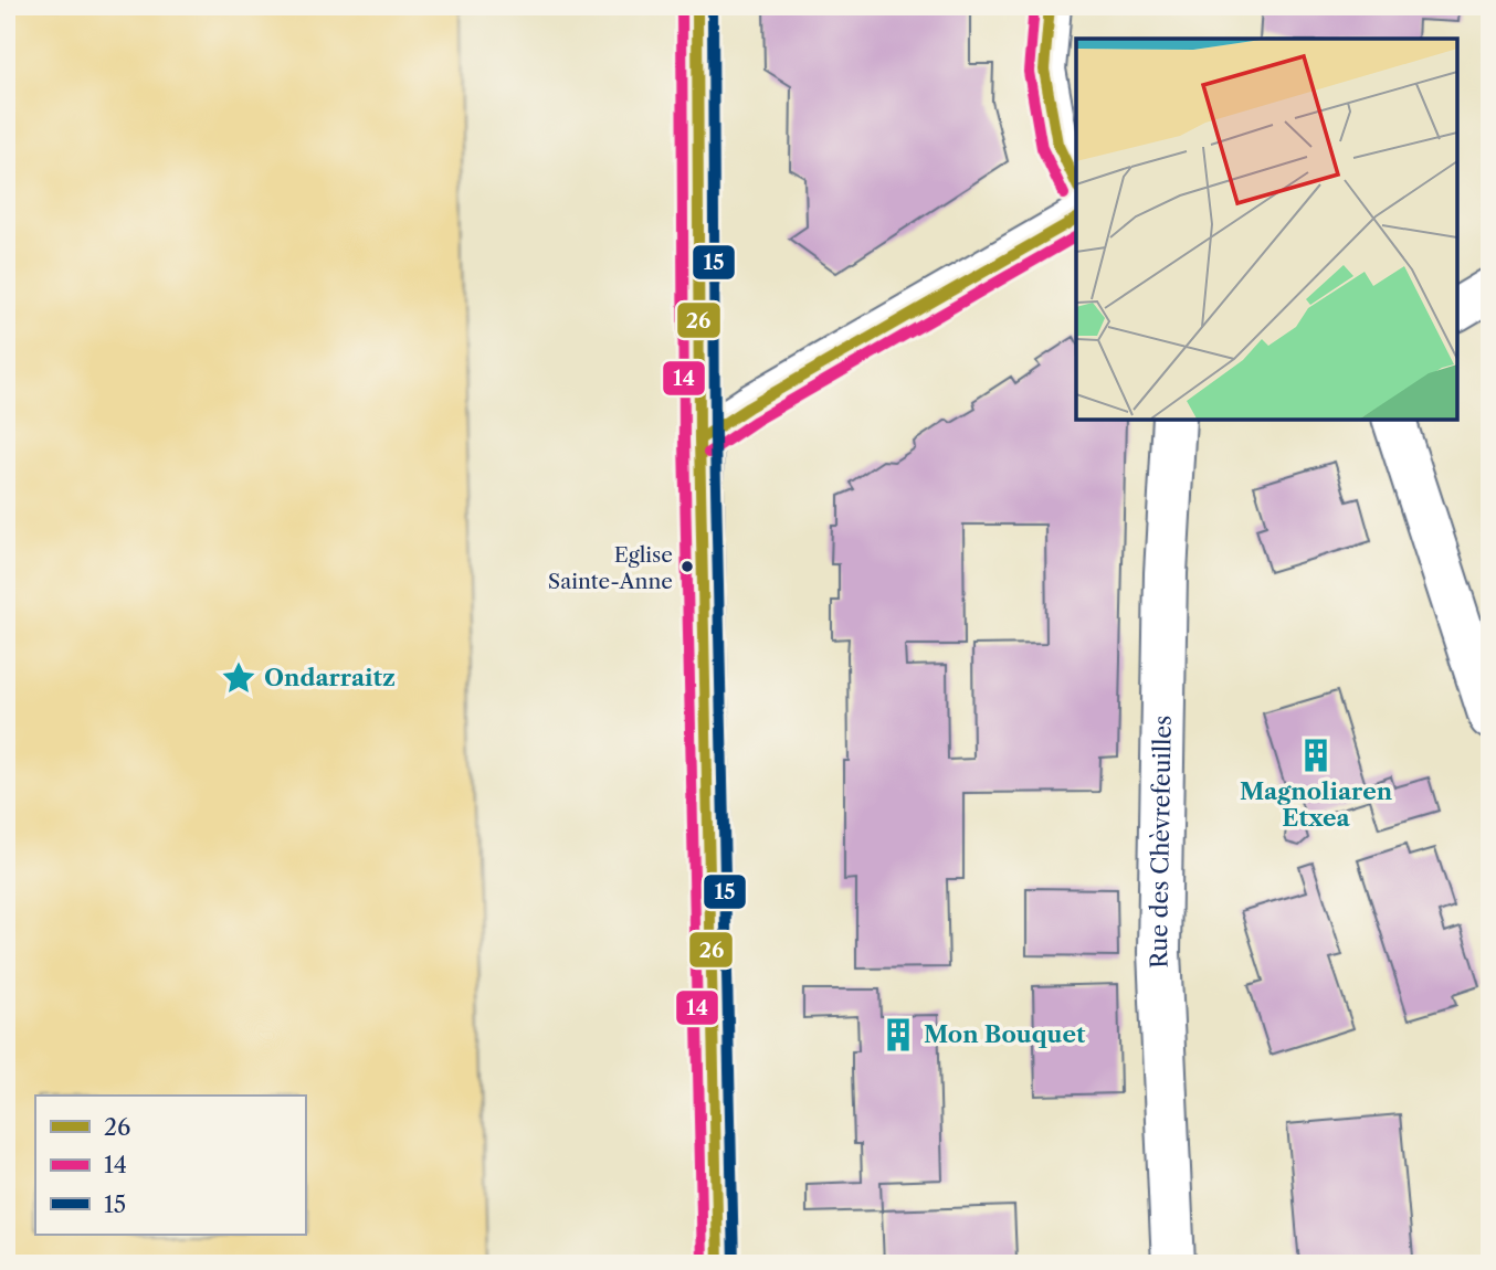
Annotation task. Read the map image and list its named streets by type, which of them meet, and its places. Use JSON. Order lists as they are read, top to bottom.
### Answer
{
  "streets": {
    "street": ["Rue des Chèvrefeuilles"]
  },
  "places": {
    "other": ["Eglise Sainte-Anne"],
    "place": ["Ondarraitz"],
    "building": ["Magnoliaren Etxea", "Mon Bouquet"]
  },
  "lines": ["transit line 26", "transit line 14", "transit line 15"],
  "legend": ["26", "14", "15"]
}
